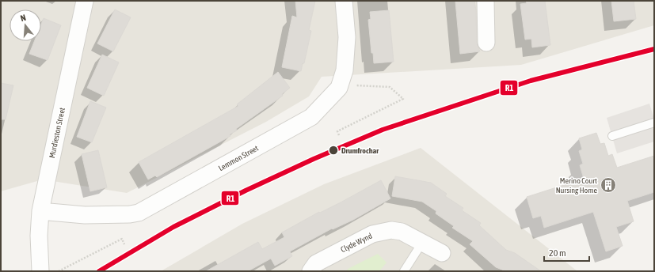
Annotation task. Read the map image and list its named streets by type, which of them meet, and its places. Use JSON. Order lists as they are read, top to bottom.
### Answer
{
  "streets": {
    "street": ["Murdieston Street", "Lemmon Street", "Clyde Wynd"]
  },
  "crossings": [
    ["Murdieston Street", "Lemmon Street"]
  ],
  "places": {
    "other": ["Drumfrochar"],
    "building": ["Merino Court Nursing Home"]
  },
  "lines": ["transit line R1"],
  "scale_bar": "20 m",
  "north": "top"
}
